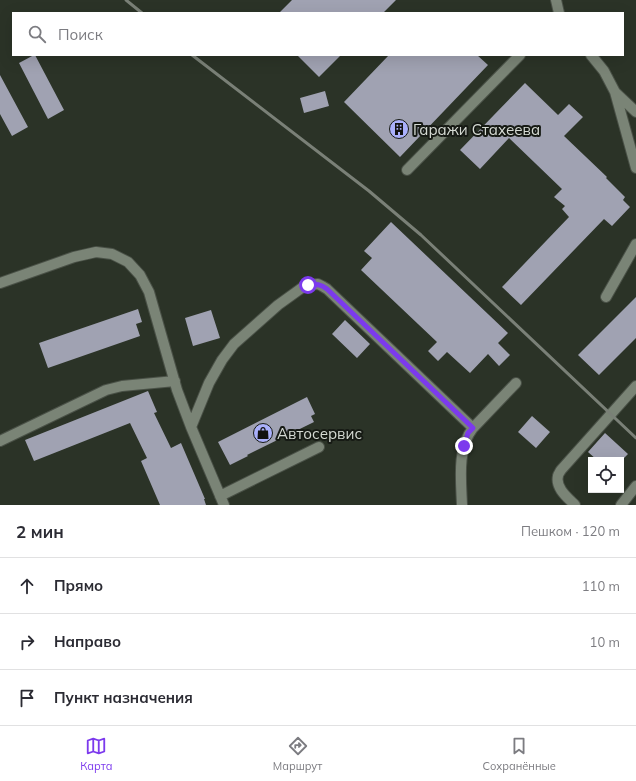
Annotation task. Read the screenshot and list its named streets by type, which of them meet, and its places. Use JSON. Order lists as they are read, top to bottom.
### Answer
{
  "places": {
    "building": ["Гаражи Стахеева"],
    "shop": ["Автосервис"]
  },
  "page": {
    "search": "Поиск",
    "heading": ["2 мин", "Пешком · 120 m"],
    "list": [
      ["Прямо", "110 m"],
      ["Направо", "10 m"],
      "Пункт назначения"
    ],
    "nav": ["Карта", "Маршрут", "Сохранённые"]
  }
}
